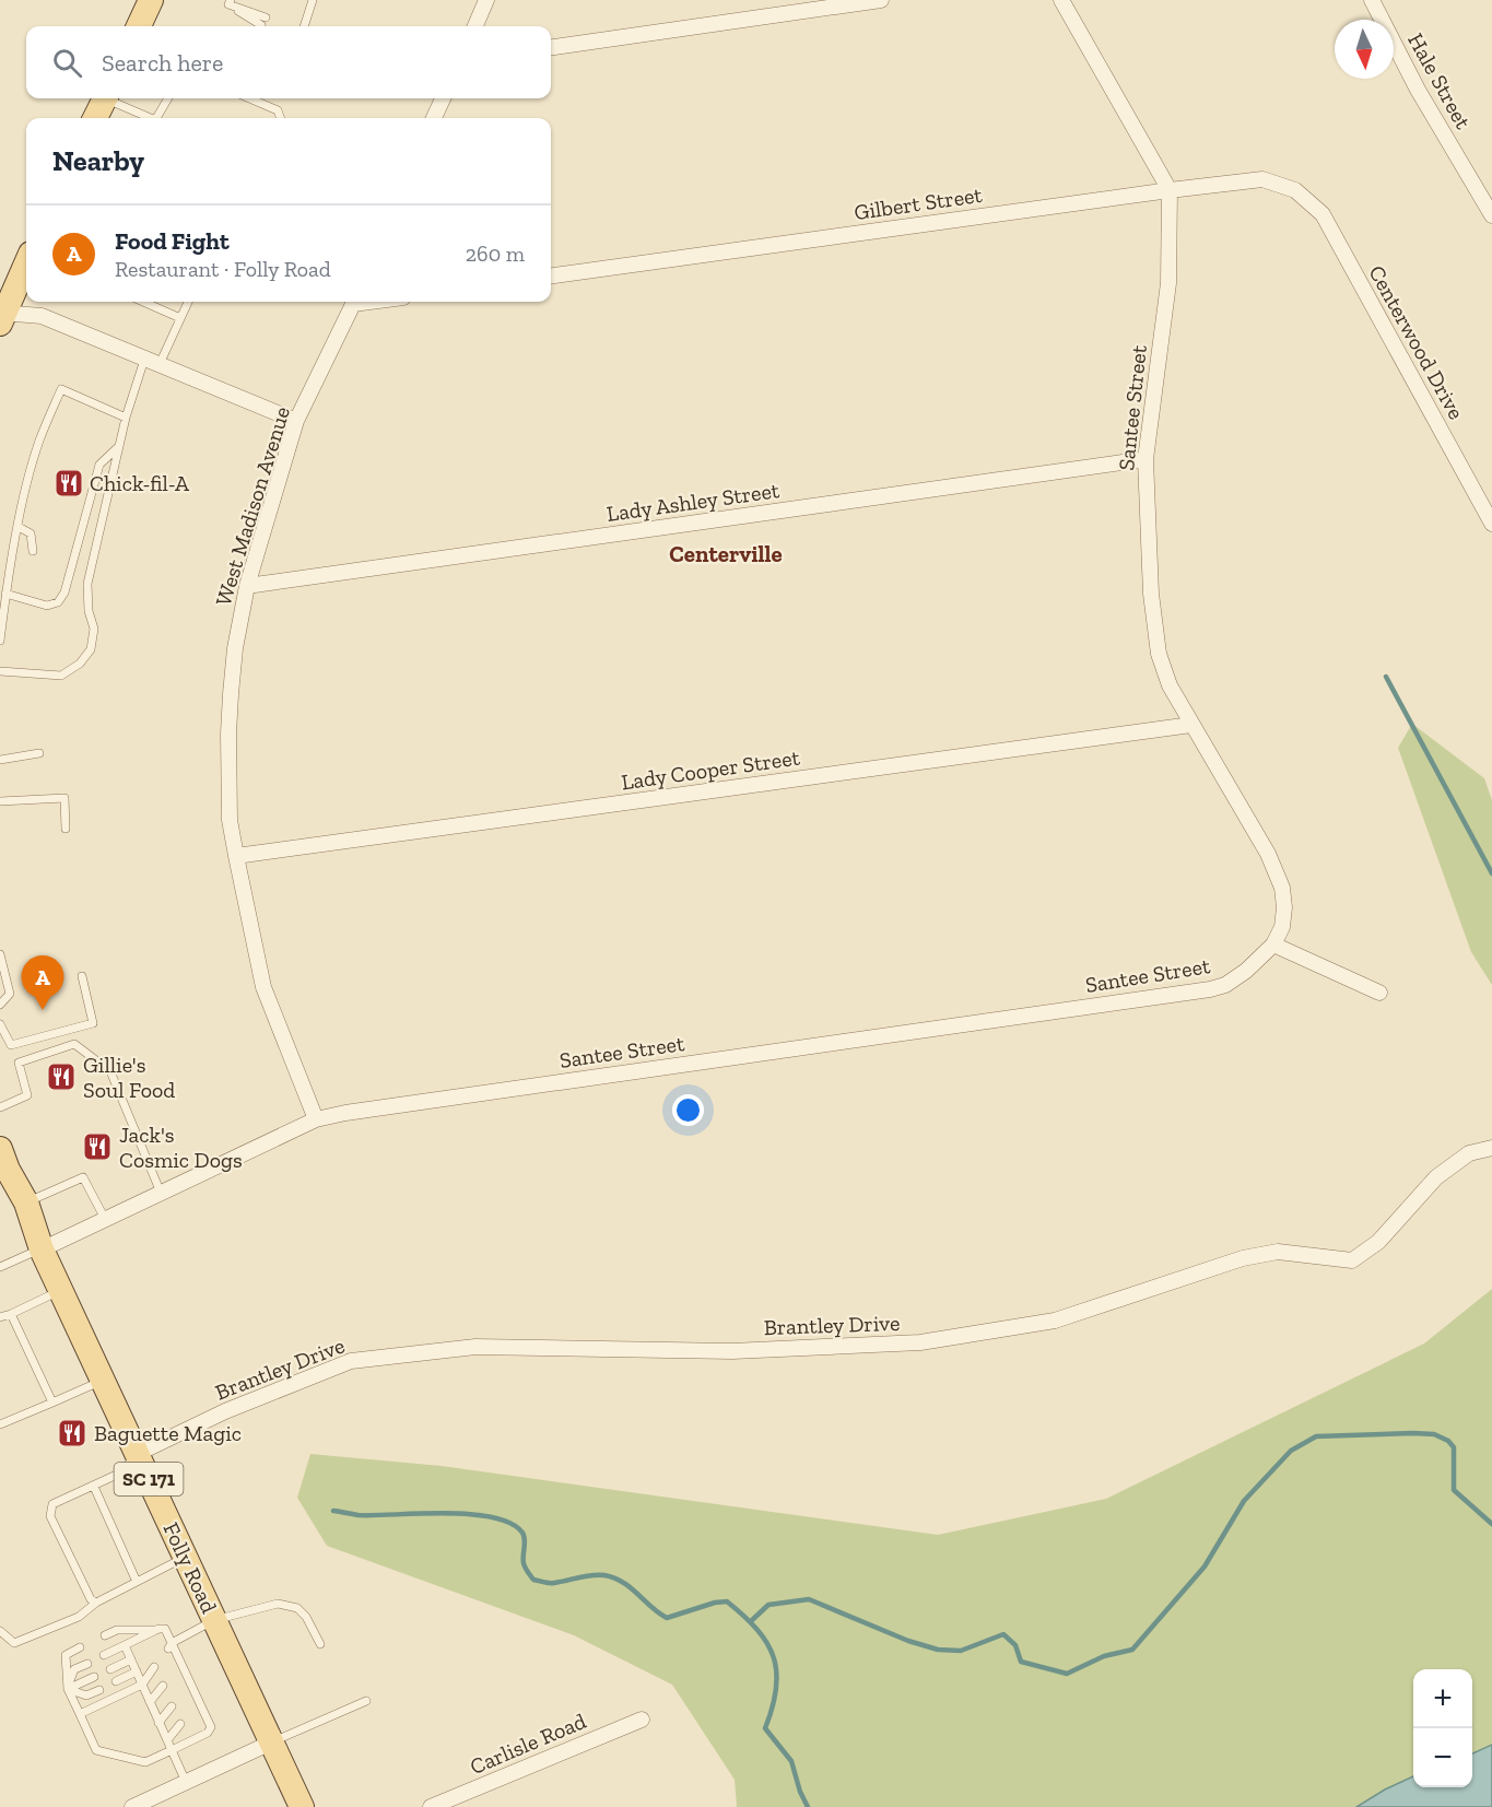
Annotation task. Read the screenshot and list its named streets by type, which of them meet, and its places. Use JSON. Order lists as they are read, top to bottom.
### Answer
{
  "streets": {
    "main road": ["SC 171", "Folly Road"],
    "street": [
      "Hale Street",
      "Gilbert Street",
      "Centerwood Drive",
      "Santee Street",
      "Lady Ashley Street",
      "West Madison Avenue",
      "Lady Cooper Street",
      "Brantley Drive",
      "Carlisle Road"
    ]
  },
  "crossings": [
    ["Gilbert Street", "Centerwood Drive"],
    ["Gilbert Street", "Santee Street"],
    ["Santee Street", "Lady Ashley Street"],
    ["Santee Street", "West Madison Avenue"],
    ["Santee Street", "Lady Cooper Street"],
    ["Santee Street", "Folly Road"],
    ["Lady Ashley Street", "West Madison Avenue"],
    ["West Madison Avenue", "Lady Cooper Street"],
    ["Brantley Drive", "Folly Road"]
  ],
  "districts": ["Centerville"],
  "places": {
    "restaurant": [
      "Chick-fil-A",
      "Gillie's Soul Food",
      "Jack's Cosmic Dogs",
      "Baguette Magic"
    ]
  },
  "north": "bottom",
  "page": {
    "search": "Search here",
    "heading": "Nearby",
    "list": [
      {
        "mark": "A",
        "name": "Food Fight",
        "note": "Restaurant · Folly Road",
        "value": "260 m"
      }
    ],
    "pins": "A",
    "map_buttons": ["+", "−"]
  }
}
